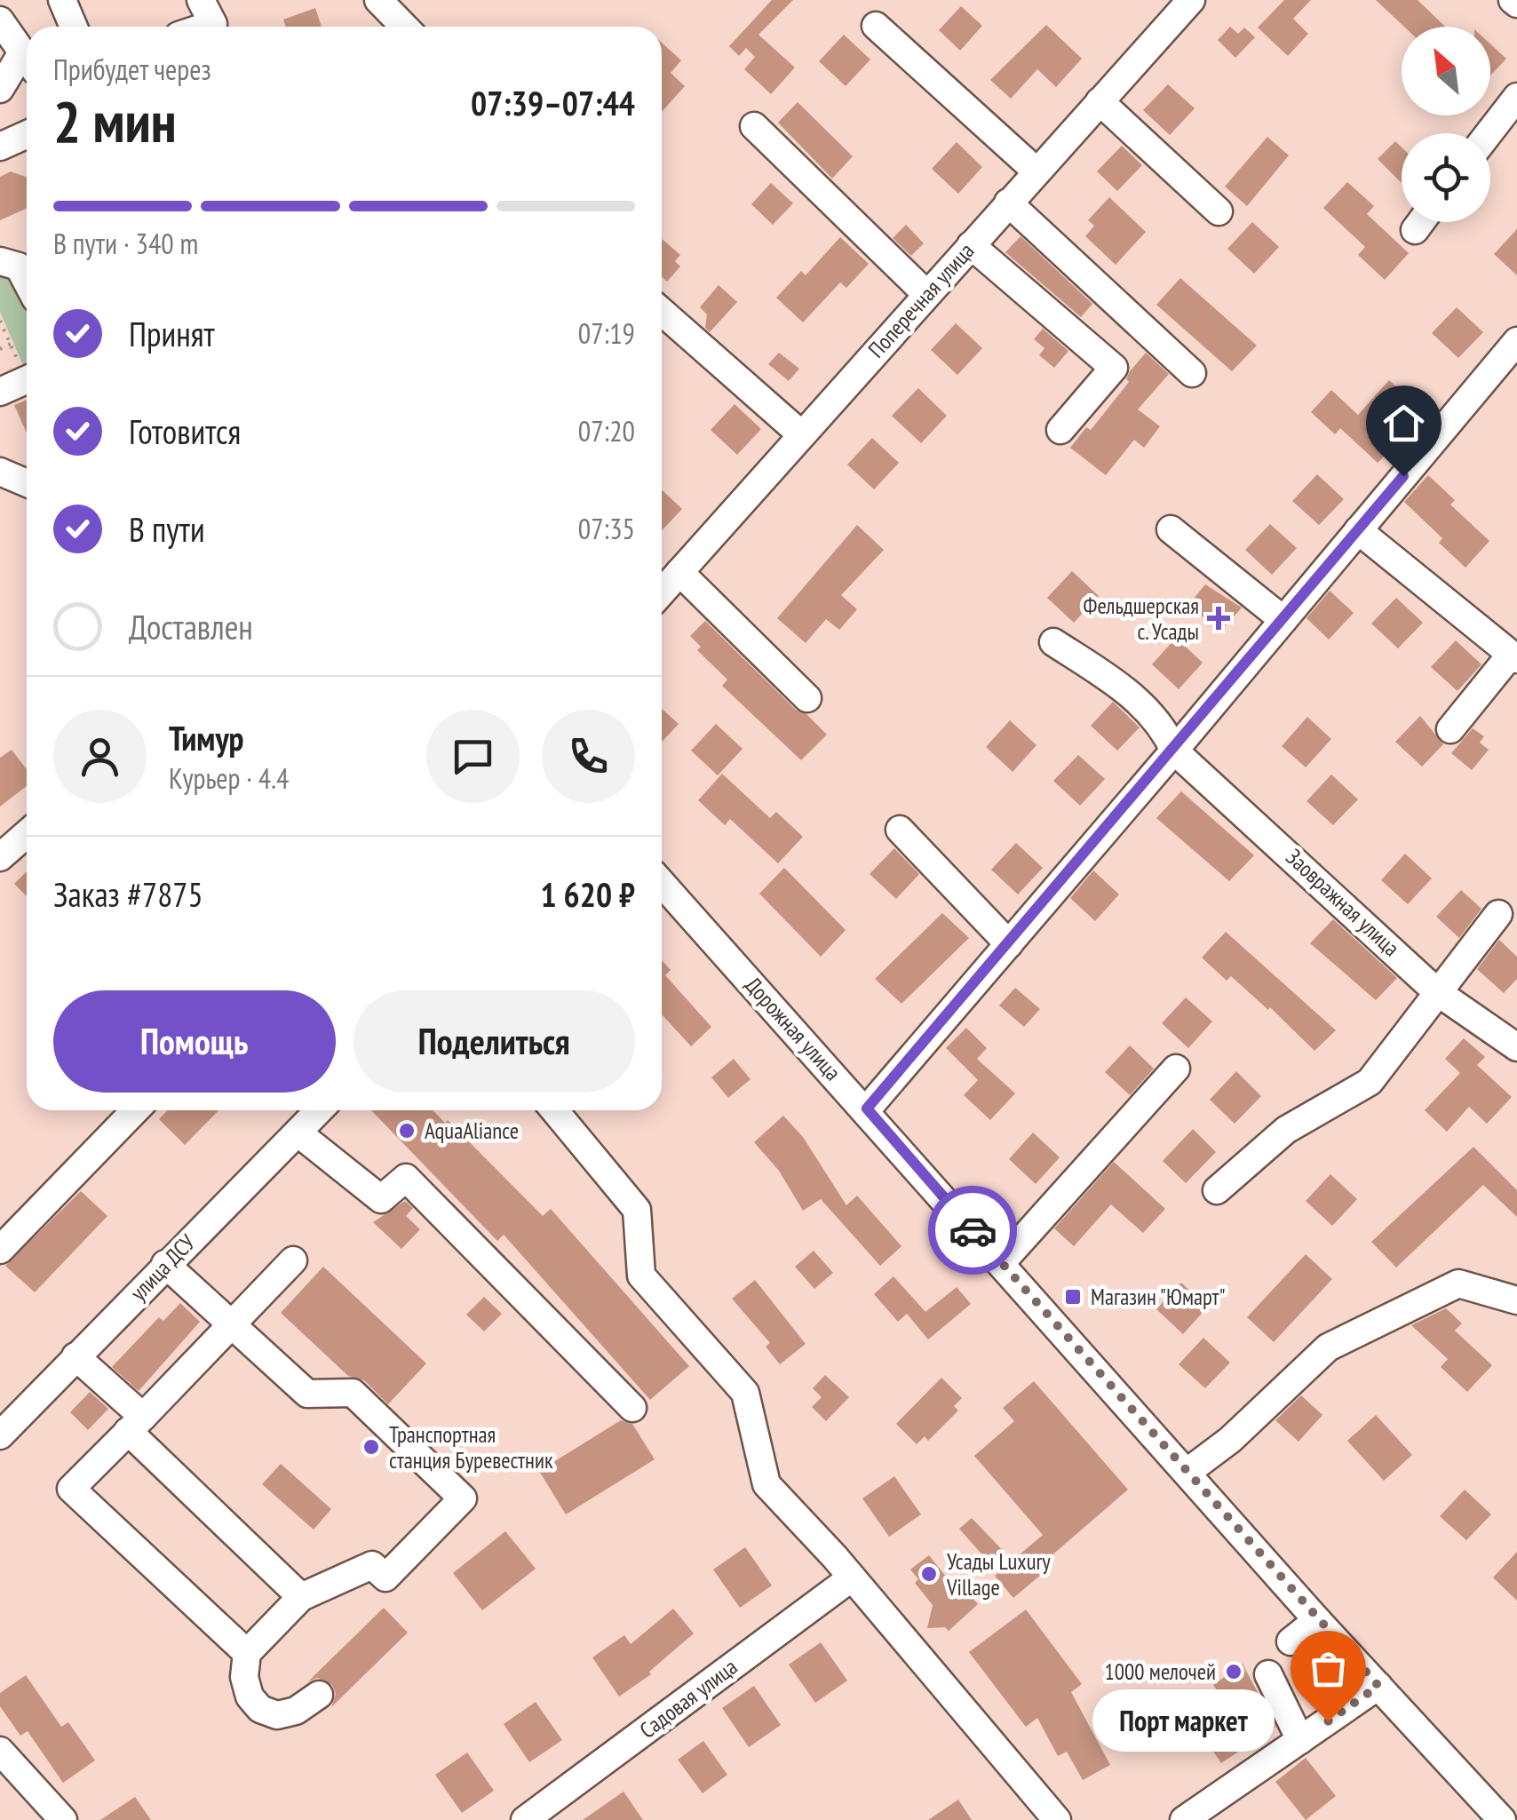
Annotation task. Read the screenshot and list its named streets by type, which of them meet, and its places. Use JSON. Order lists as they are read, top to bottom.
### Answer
{
  "streets": {
    "street": [
      "Поперечная улица",
      "Заовражная улица",
      "Дорожная улица",
      "улица ДСУ",
      "Садовая улица"
    ]
  },
  "places": {
    "health": ["Фельдшерская с. Усады"],
    "other": [
      "AquaAliance",
      "Транспортная станция Буревестник",
      "Усады Luxury Village",
      "1000 мелочей",
      "Порт маркет"
    ],
    "transit": ["Магазин \"Юмарт\""]
  },
  "north": "top left",
  "page": {
    "heading": ["2 мин", "Прибудет через", "07:39–07:44"],
    "panel": [
      "Тимур",
      "Курьер · 4.4",
      "Заказ #7875",
      "1 620 ₽"
    ],
    "bar": "В пути · 340 m",
    "list": [
      ["Принят", "07:19"],
      ["Готовится", "07:20"],
      ["В пути", "07:35"],
      "Доставлен"
    ],
    "buttons": ["Помощь", "Поделиться"],
    "bubble": "Порт маркет"
  }
}
